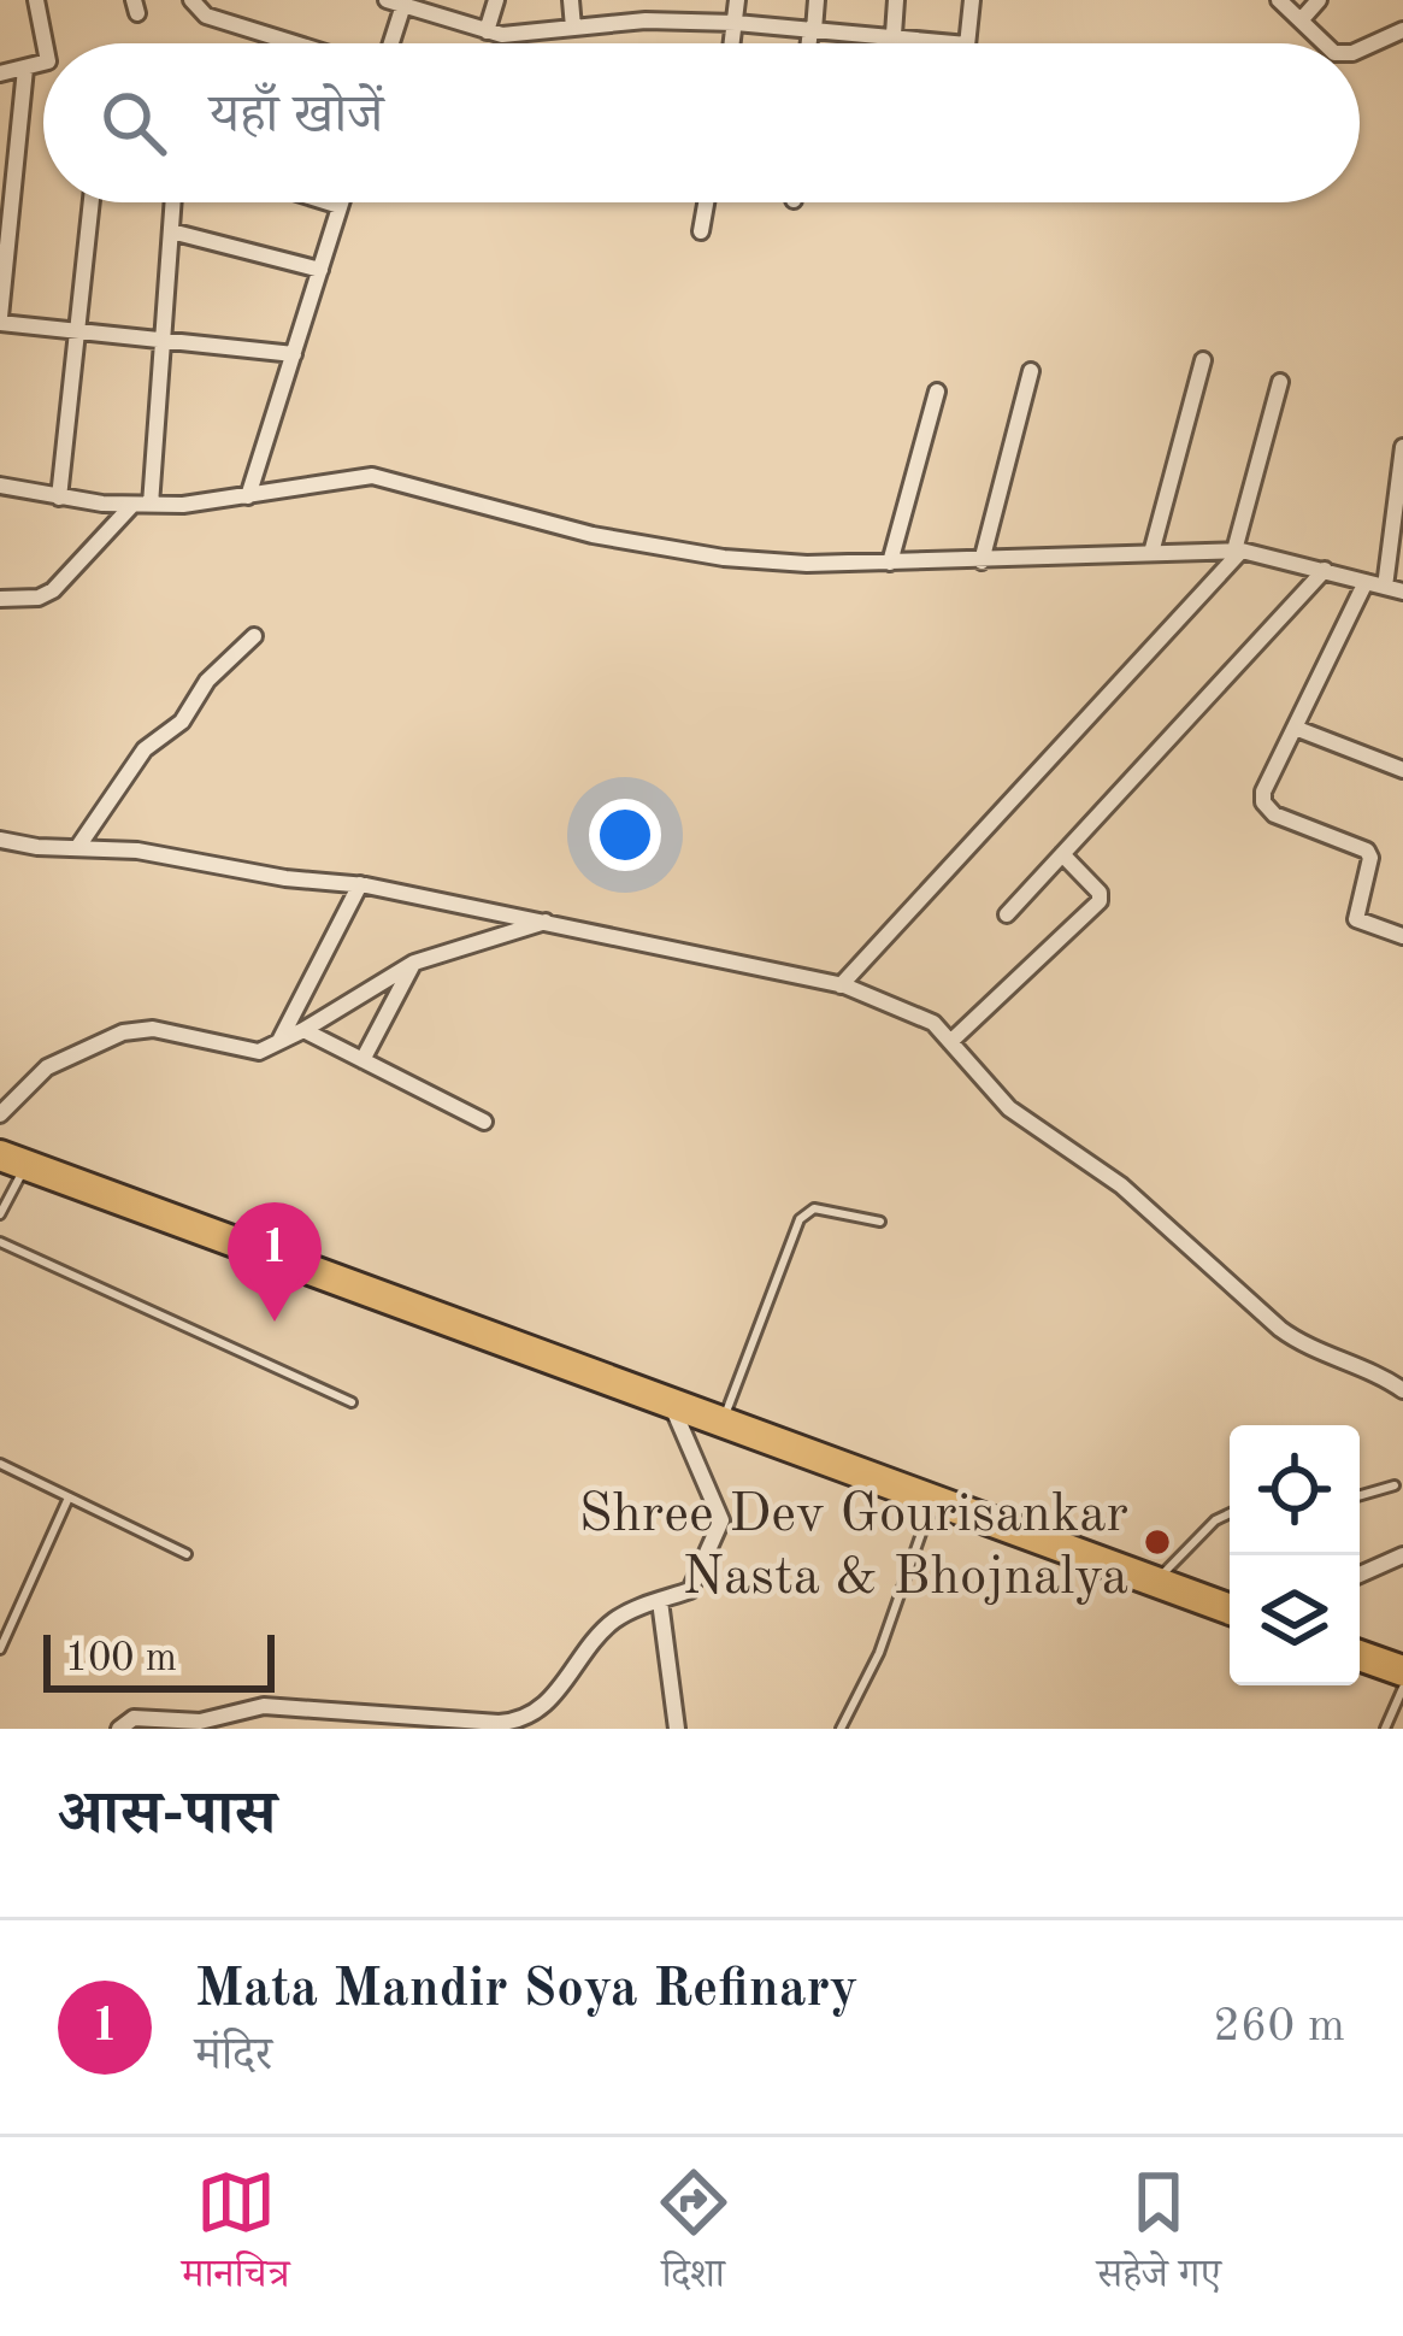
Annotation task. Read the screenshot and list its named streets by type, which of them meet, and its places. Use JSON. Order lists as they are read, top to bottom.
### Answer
{
  "places": ["Shree Dev Gourisankar Nasta & Bhojnalya"],
  "scale_bar": "100 m",
  "page": {
    "search": "यहाँ खोजें",
    "pins": "1",
    "scale": "100 m",
    "heading": "आस-पास",
    "list": [
      {
        "mark": "1",
        "name": "Mata Mandir Soya Refinary",
        "note": "मंदिर",
        "value": "260 m"
      }
    ],
    "nav": ["मानचित्र", "दिशा", "सहेजे गए"]
  }
}
